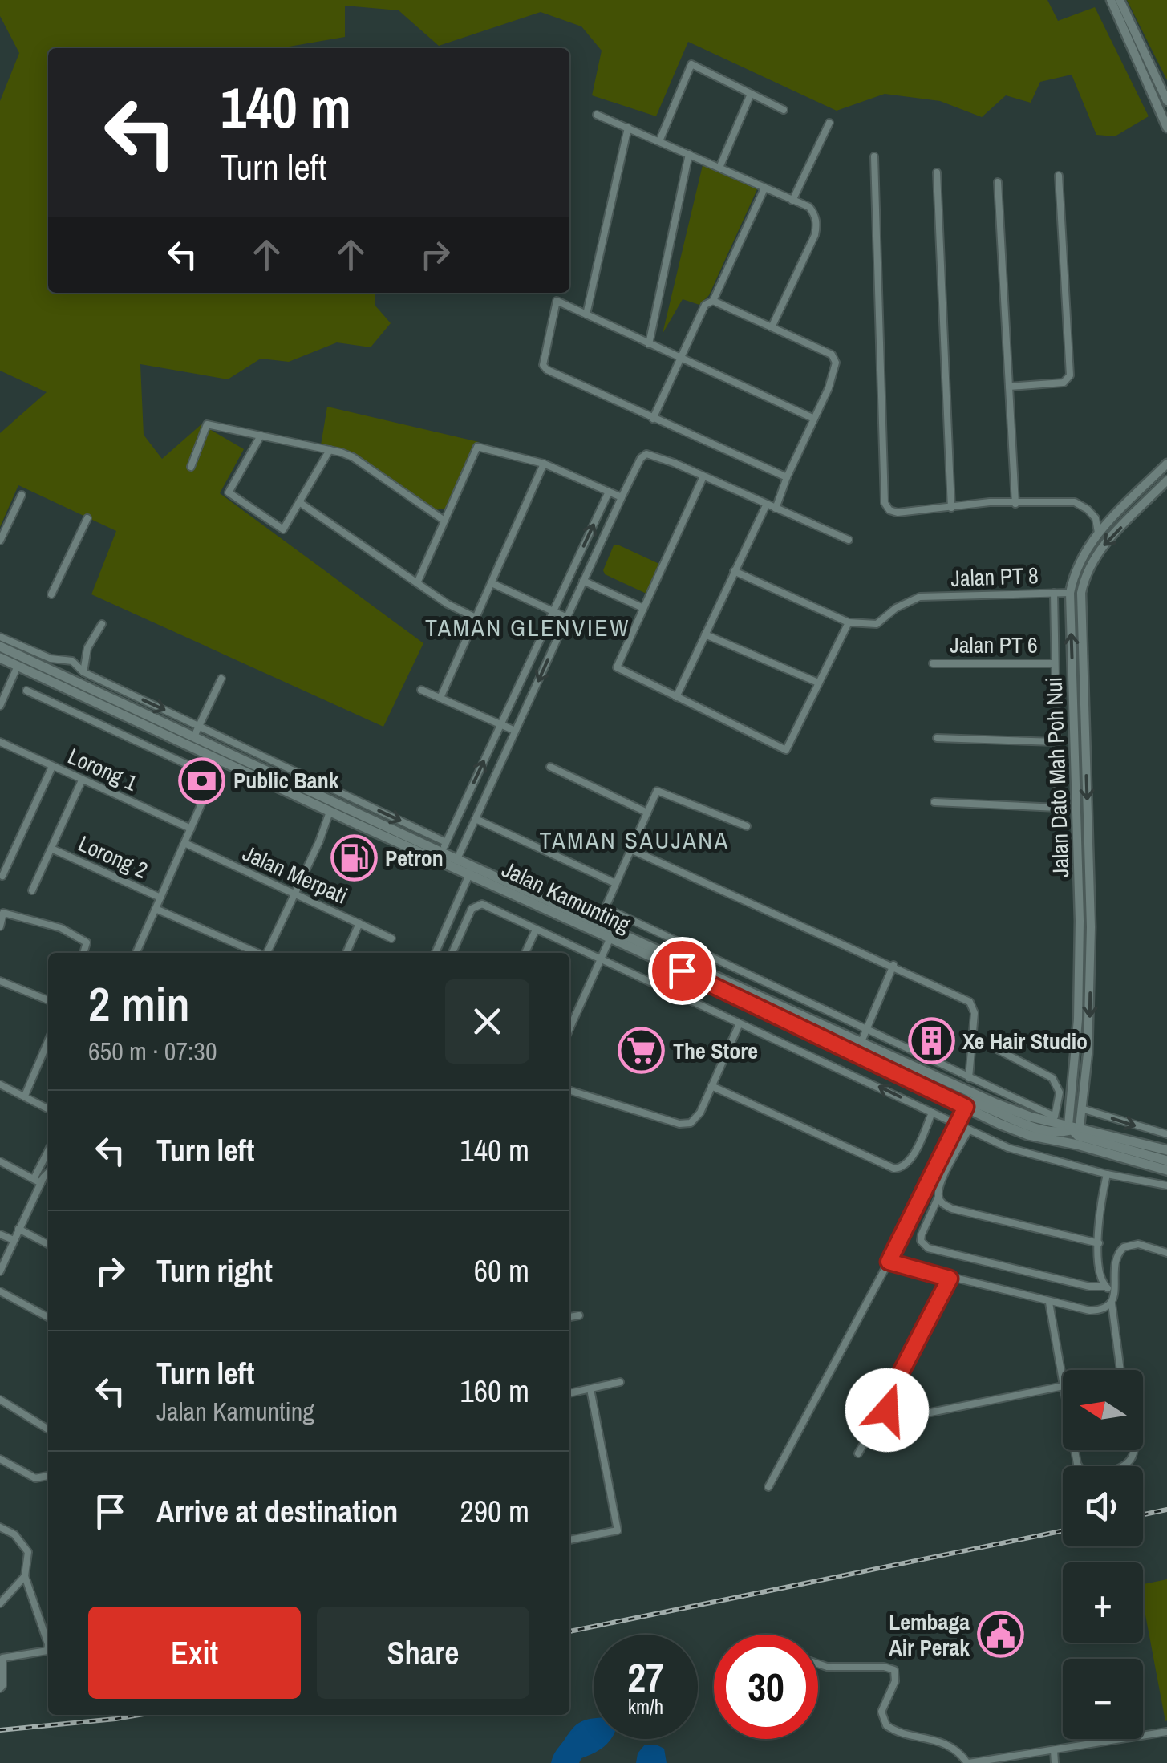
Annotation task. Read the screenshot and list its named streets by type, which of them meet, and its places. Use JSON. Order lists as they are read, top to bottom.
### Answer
{
  "streets": {
    "main road": ["Jalan Kamunting"],
    "street": [
      "Jalan PT 8",
      "Jalan PT 6",
      "Lorong 1",
      "Jalan Dato Mah Poh Nui",
      "Lorong 2",
      "Jalan Merpati"
    ]
  },
  "crossings": [
    ["Jalan PT 8", "Jalan Dato Mah Poh Nui"],
    ["Jalan Dato Mah Poh Nui", "Jalan Kamunting"]
  ],
  "districts": ["TAMAN GLENVIEW", "TAMAN SAUJANA"],
  "places": {
    "bank": ["Public Bank"],
    "fuel station": ["Petron"],
    "building": ["Xe Hair Studio"],
    "supermarket": ["The Store"],
    "public building": ["Lembaga Air Perak"]
  },
  "north": "left",
  "page": {
    "turn": ["140 m", "Turn left"],
    "heading": ["2 min", "650 m · 07:30"],
    "list": [
      {
        "name": "Turn left",
        "value": "140 m"
      },
      {
        "name": "Turn right",
        "value": "60 m"
      },
      {
        "name": "Turn left",
        "note": "Jalan Kamunting",
        "value": "160 m"
      },
      {
        "name": "Arrive at destination",
        "value": "290 m"
      }
    ],
    "map_buttons": ["+", "−"],
    "buttons": ["Exit", "Share"],
    "speed": "27 km/h",
    "limit": "30"
  }
}
